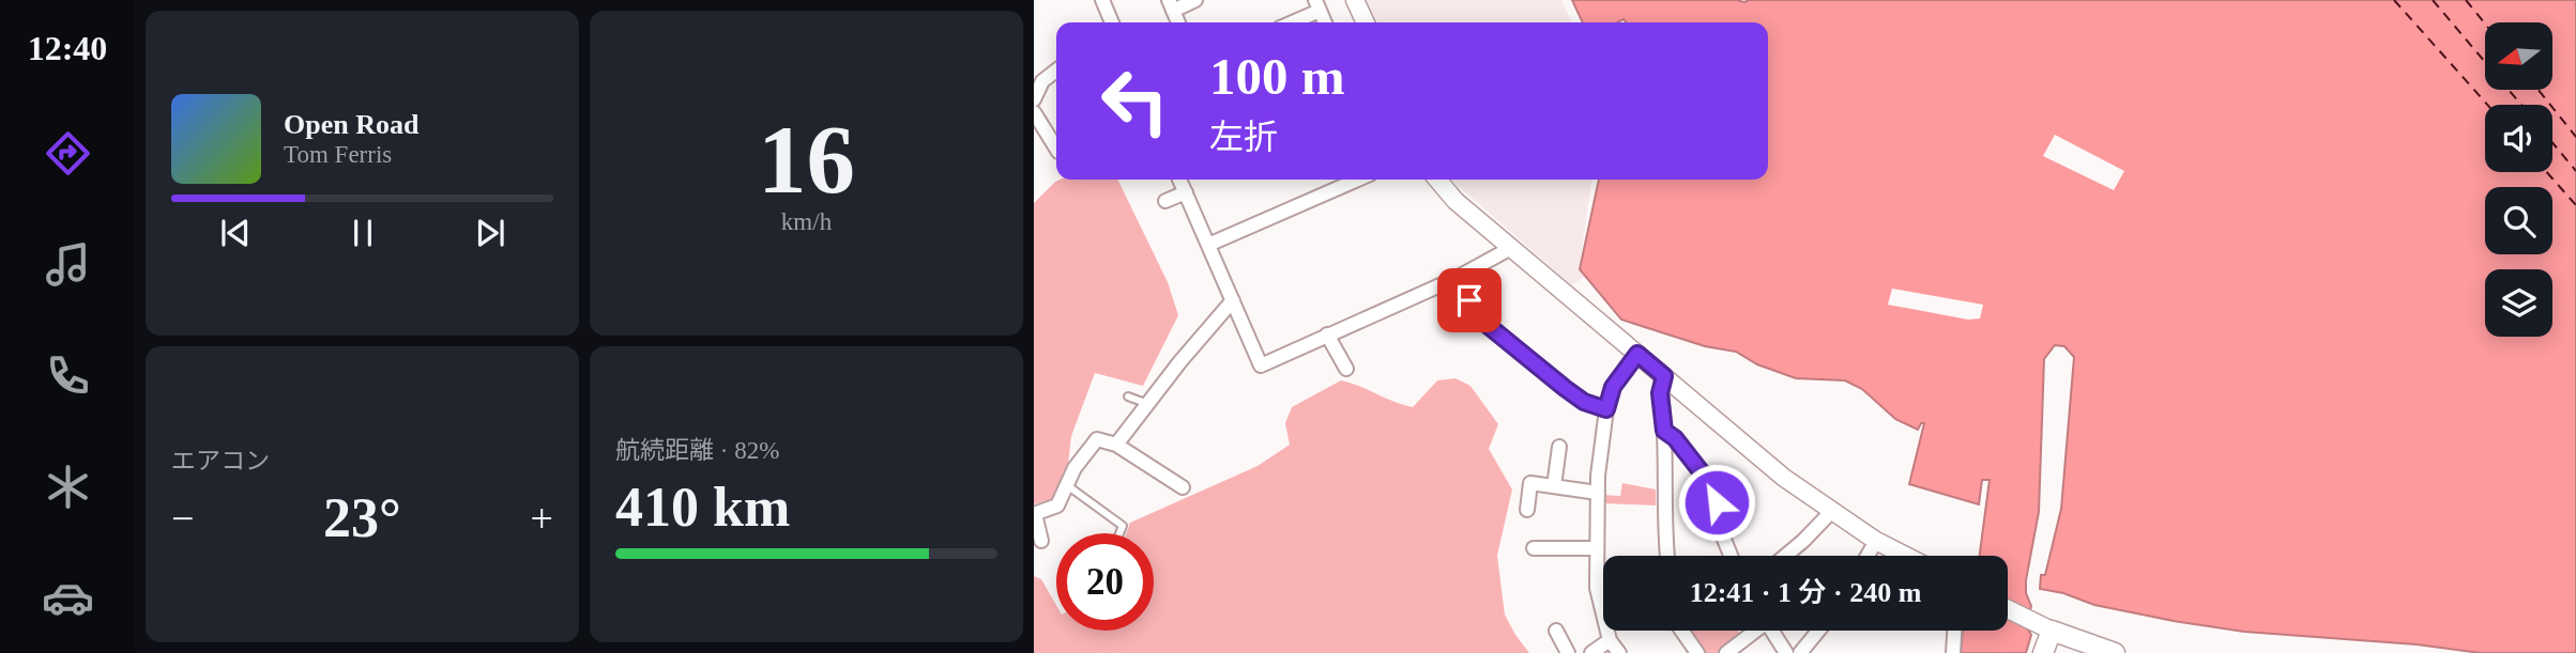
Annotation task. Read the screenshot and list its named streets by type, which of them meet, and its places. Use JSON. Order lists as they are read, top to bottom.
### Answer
{
  "north": "left",
  "page": {
    "tabs": "12:40",
    "tile": [
      ["16", "km/h"],
      "エアコン",
      ["航続距離 · 82%", "410 km"]
    ],
    "turn": ["100 m", "左折"],
    "song": ["Open Road", "Tom Ferris"],
    "heat": ["−", "23°", "+"],
    "limit": "20",
    "trip": "12:41 · 1 分 · 240 m"
  }
}
